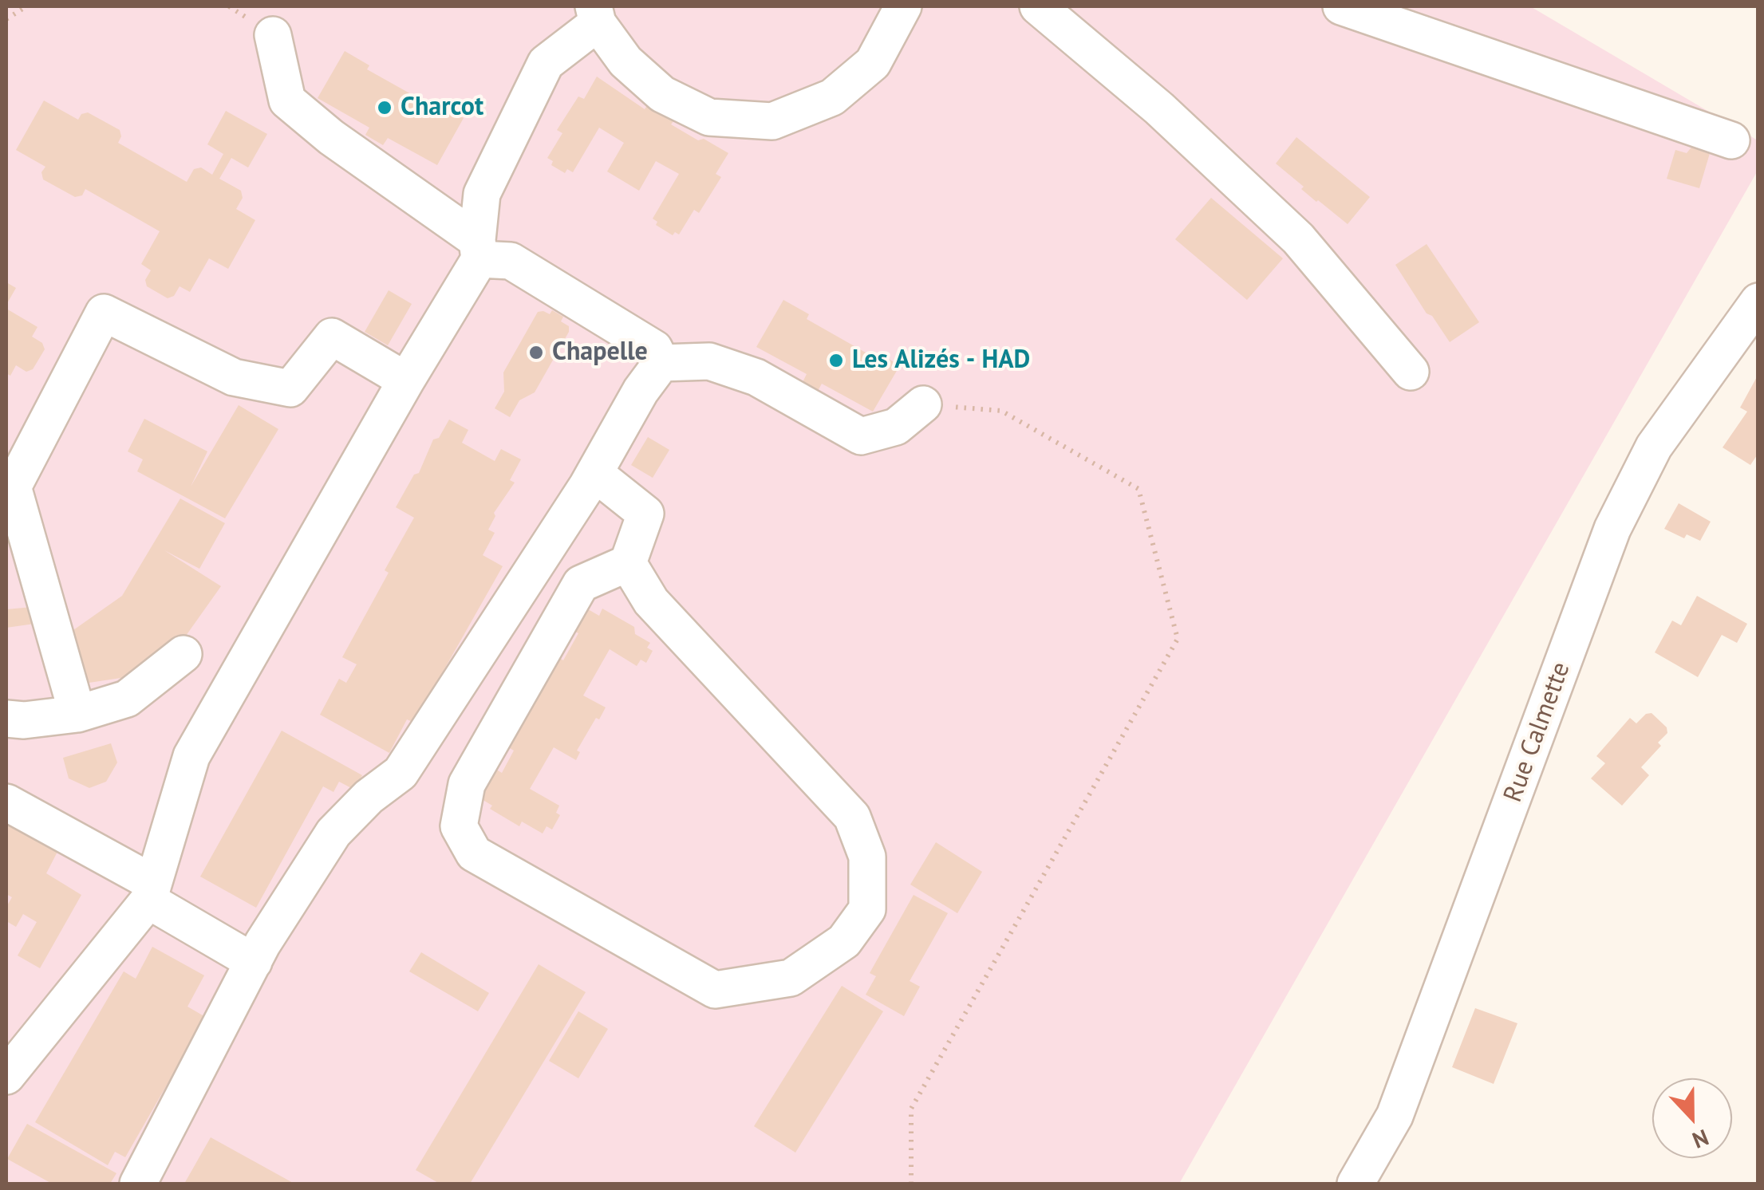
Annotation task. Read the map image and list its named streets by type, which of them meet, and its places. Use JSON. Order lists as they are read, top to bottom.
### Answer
{
  "streets": {
    "street": ["Rue Calmette"]
  },
  "places": ["Charcot", "Chapelle", "Les Alizés - HAD"],
  "north": "bottom"
}
